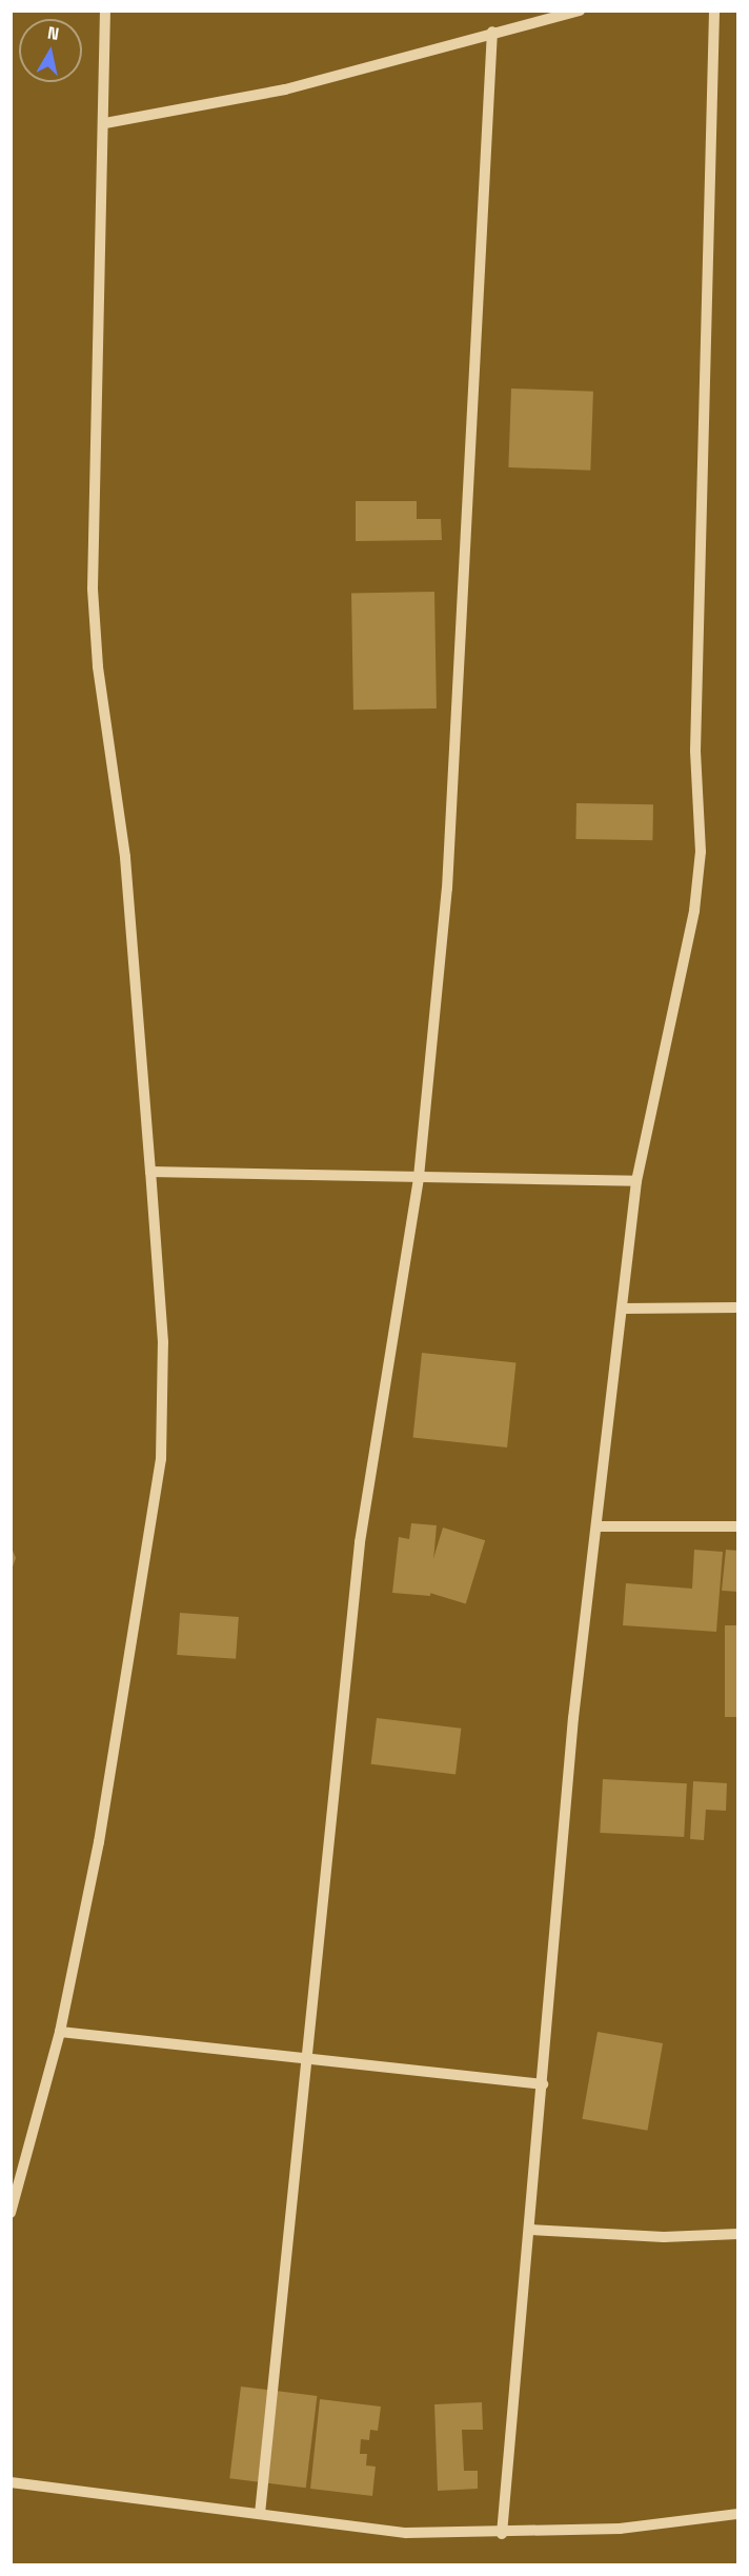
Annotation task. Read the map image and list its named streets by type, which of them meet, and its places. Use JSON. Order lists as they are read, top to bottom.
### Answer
{
  "north": "top"
}
